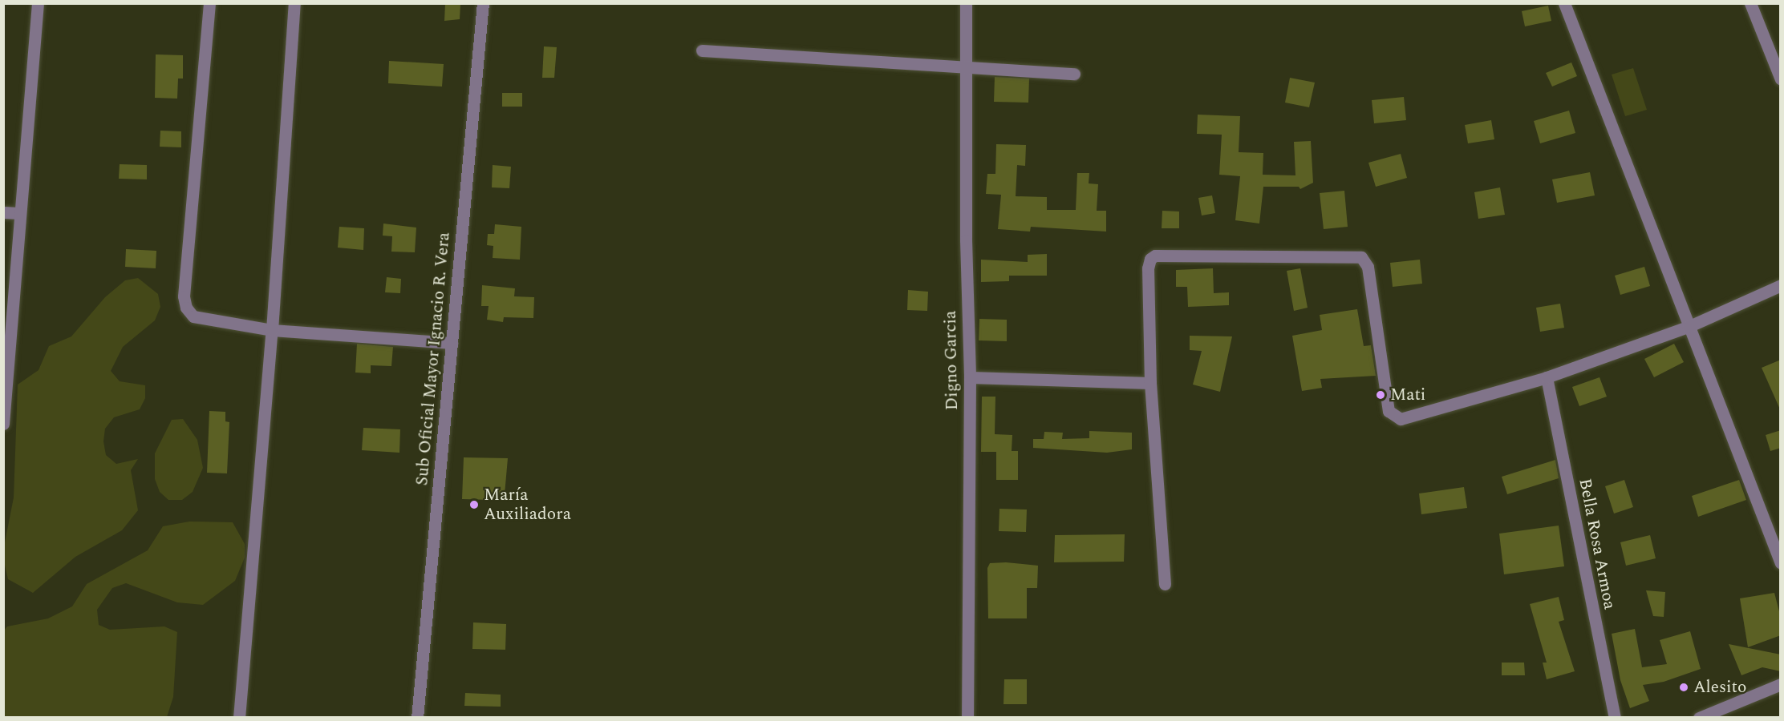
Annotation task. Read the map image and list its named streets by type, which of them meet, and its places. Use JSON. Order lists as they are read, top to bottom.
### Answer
{
  "streets": {
    "street": ["Sub Oficial Mayor Ignacio R. Vera", "Digno Garcia", "Bella Rosa Armoa"]
  },
  "places": ["Mati", "María Auxiliadora", "Alesito"]
}
